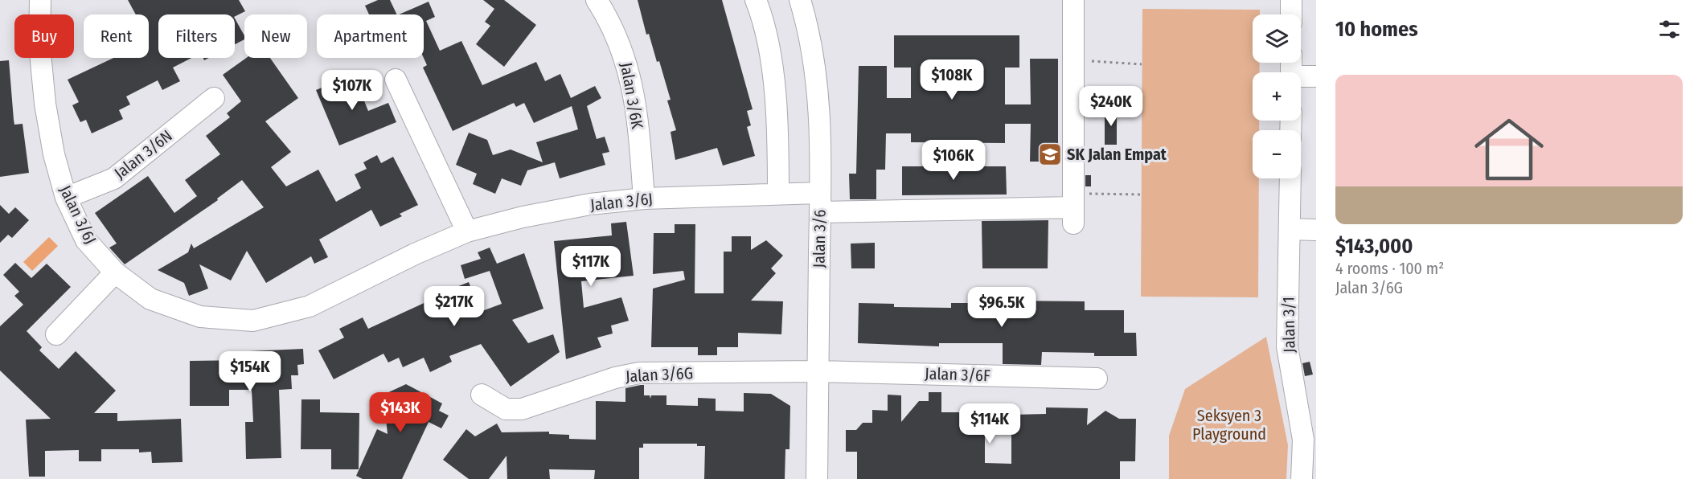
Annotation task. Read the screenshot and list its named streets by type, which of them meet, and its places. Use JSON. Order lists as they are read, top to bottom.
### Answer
{
  "streets": {
    "street": [
      "Jalan 3/6K",
      "Jalan 3/6N",
      "Jalan 3/6J",
      "Jalan 3/6",
      "Jalan 3/1",
      "Jalan 3/6G",
      "Jalan 3/6F"
    ]
  },
  "crossings": [
    ["Jalan 3/6K", "Jalan 3/6J"],
    ["Jalan 3/6N", "Jalan 3/6J"],
    ["Jalan 3/6J", "Jalan 3/6"],
    ["Jalan 3/6", "Jalan 3/6G"],
    ["Jalan 3/6", "Jalan 3/6F"],
    ["Jalan 3/6G", "Jalan 3/6F"]
  ],
  "parks": ["Seksyen 3 Playground"],
  "places": {
    "school or university": ["SK Jalan Empat"]
  },
  "page": {
    "heading": "10 homes",
    "map_buttons": ["+", "−"],
    "chip": [
      "Buy",
      "Rent",
      "Filters",
      "New",
      "Apartment"
    ],
    "list": [
      {
        "name": "$143,000",
        "note": "4 rooms · 100 m² · Jalan 3/6G"
      }
    ],
    "price": [
      "$108K",
      "$107K",
      "$240K",
      "$106K",
      "$117K",
      "$217K",
      "$96.5K",
      "$154K",
      "$143K",
      "$114K"
    ]
  }
}
